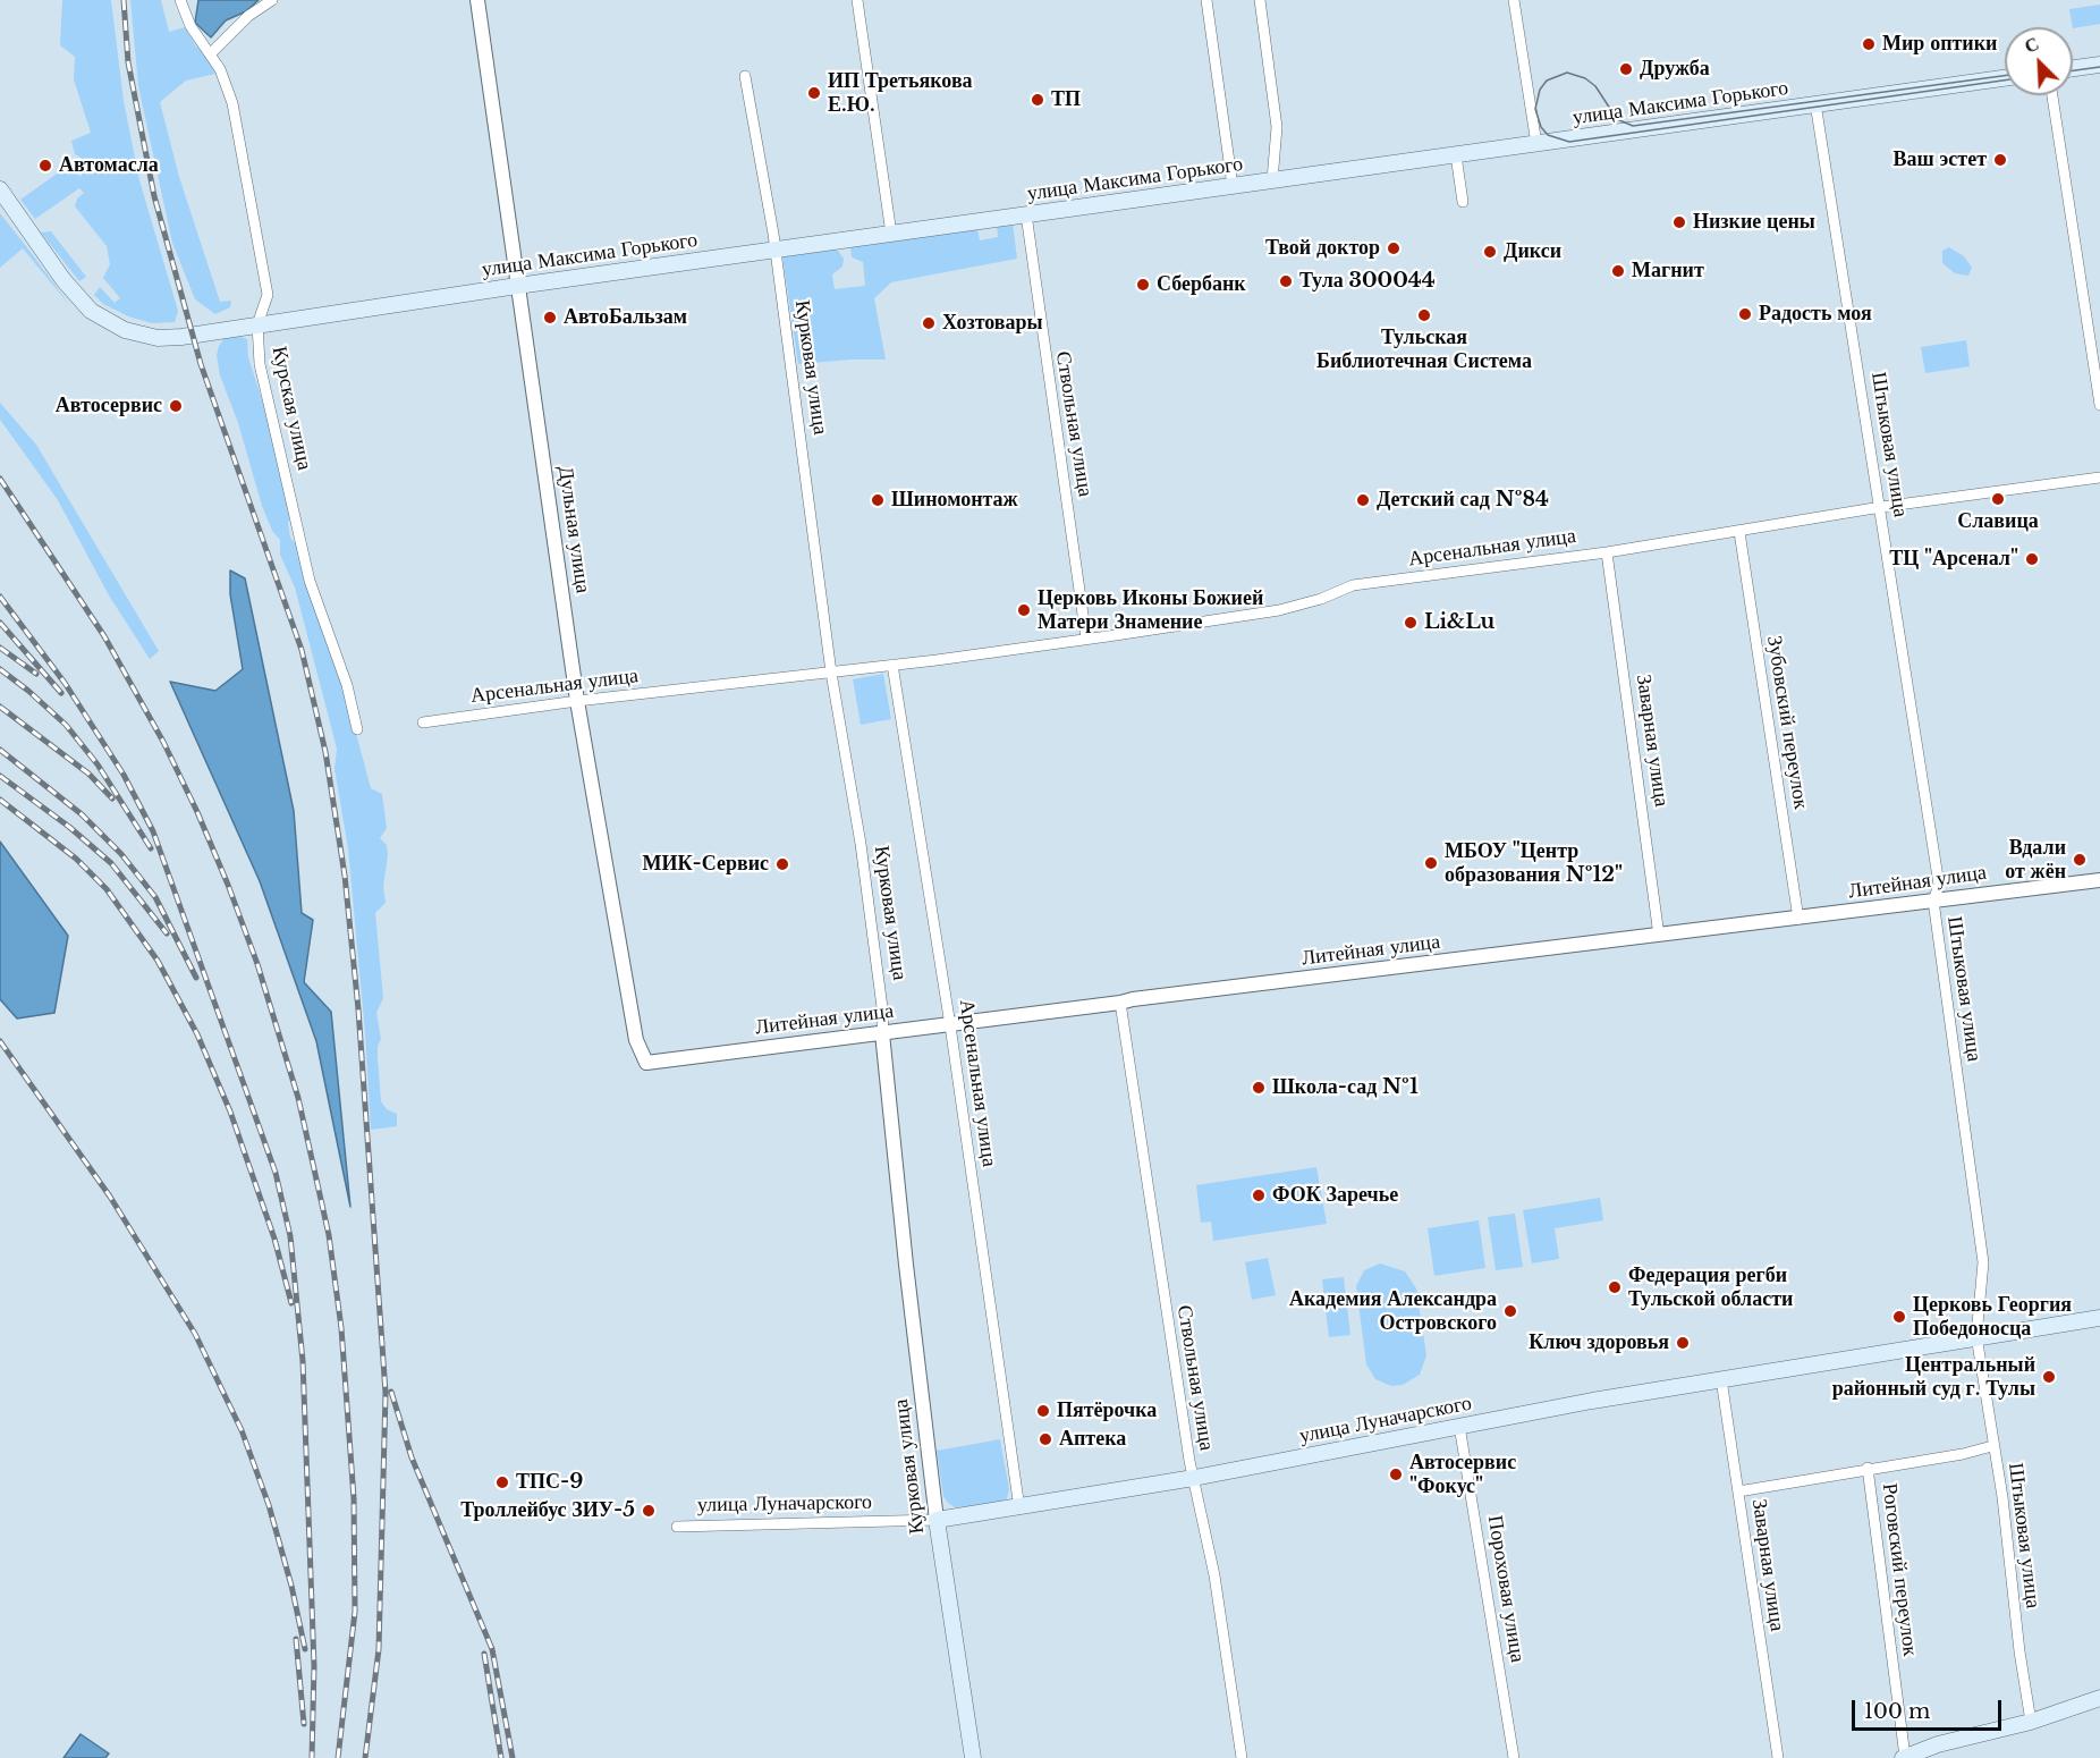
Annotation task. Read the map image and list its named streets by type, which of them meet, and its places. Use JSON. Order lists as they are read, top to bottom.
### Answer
{
  "streets": {
    "main road": ["улица Максима Горького", "Курковая улица", "улица Луначарского"],
    "street": [
      "Курская улица",
      "Ствольная улица",
      "Штыковая улица",
      "Дульная улица",
      "Арсенальная улица",
      "Зубовский переулок",
      "Заварная улица",
      "Литейная улица",
      "Роговский переулок",
      "Пороховая улица"
    ]
  },
  "crossings": [
    ["улица Максима Горького", "Курковая улица"],
    ["улица Максима Горького", "Курская улица"],
    ["улица Максима Горького", "Ствольная улица"],
    ["улица Максима Горького", "Штыковая улица"],
    ["улица Максима Горького", "Дульная улица"],
    ["Курковая улица", "Арсенальная улица"],
    ["Курковая улица", "Литейная улица"],
    ["Курковая улица", "улица Луначарского"],
    ["Ствольная улица", "Арсенальная улица"],
    ["Ствольная улица", "Литейная улица"],
    ["Ствольная улица", "улица Луначарского"],
    ["Штыковая улица", "Арсенальная улица"],
    ["Штыковая улица", "Литейная улица"],
    ["Штыковая улица", "улица Луначарского"],
    ["Штыковая улица", "Роговский переулок"],
    ["Дульная улица", "Арсенальная улица"],
    ["Дульная улица", "Литейная улица"],
    ["Арсенальная улица", "Зубовский переулок"],
    ["Арсенальная улица", "Заварная улица"],
    ["Арсенальная улица", "Литейная улица"],
    ["Арсенальная улица", "улица Луначарского"],
    ["Зубовский переулок", "Литейная улица"],
    ["Заварная улица", "Литейная улица"],
    ["Заварная улица", "улица Луначарского"],
    ["Заварная улица", "Роговский переулок"],
    ["улица Луначарского", "Пороховая улица"]
  ],
  "places": [
    "Мир оптики",
    "Дружба",
    "ИП Третьякова Е.Ю.",
    "ТП",
    "Ваш эстет",
    "Автомасла",
    "Низкие цены",
    "Твой доктор",
    "Дикси",
    "Магнит",
    "Тула 300044",
    "Сбербанк",
    "Радость моя",
    "Тульская Библиотечная Система",
    "АвтоБальзам",
    "Хозтовары",
    "Автосервис",
    "Славица",
    "Шиномонтаж",
    "Детский сад №84",
    "ТЦ \"Арсенал\"",
    "Церковь Иконы Божией Матери Знамение",
    "Li&Lu",
    "Вдали от жён",
    "МБОУ \"Центр образования №12\"",
    "МИК-Сервис",
    "Школа-сад №1",
    "ФОК Заречье",
    "Федерация регби Тульской области",
    "Академия Александра Островского",
    "Церковь Георгия Победоносца",
    "Ключ здоровья",
    "Центральный районный суд г. Тулы",
    "Пятёрочка",
    "Аптека",
    "Автосервис \"Фокус\"",
    "ТПС-9",
    "Троллейбус ЗИУ-5"
  ],
  "scale_bar": "100 m",
  "north": "top left"
}
